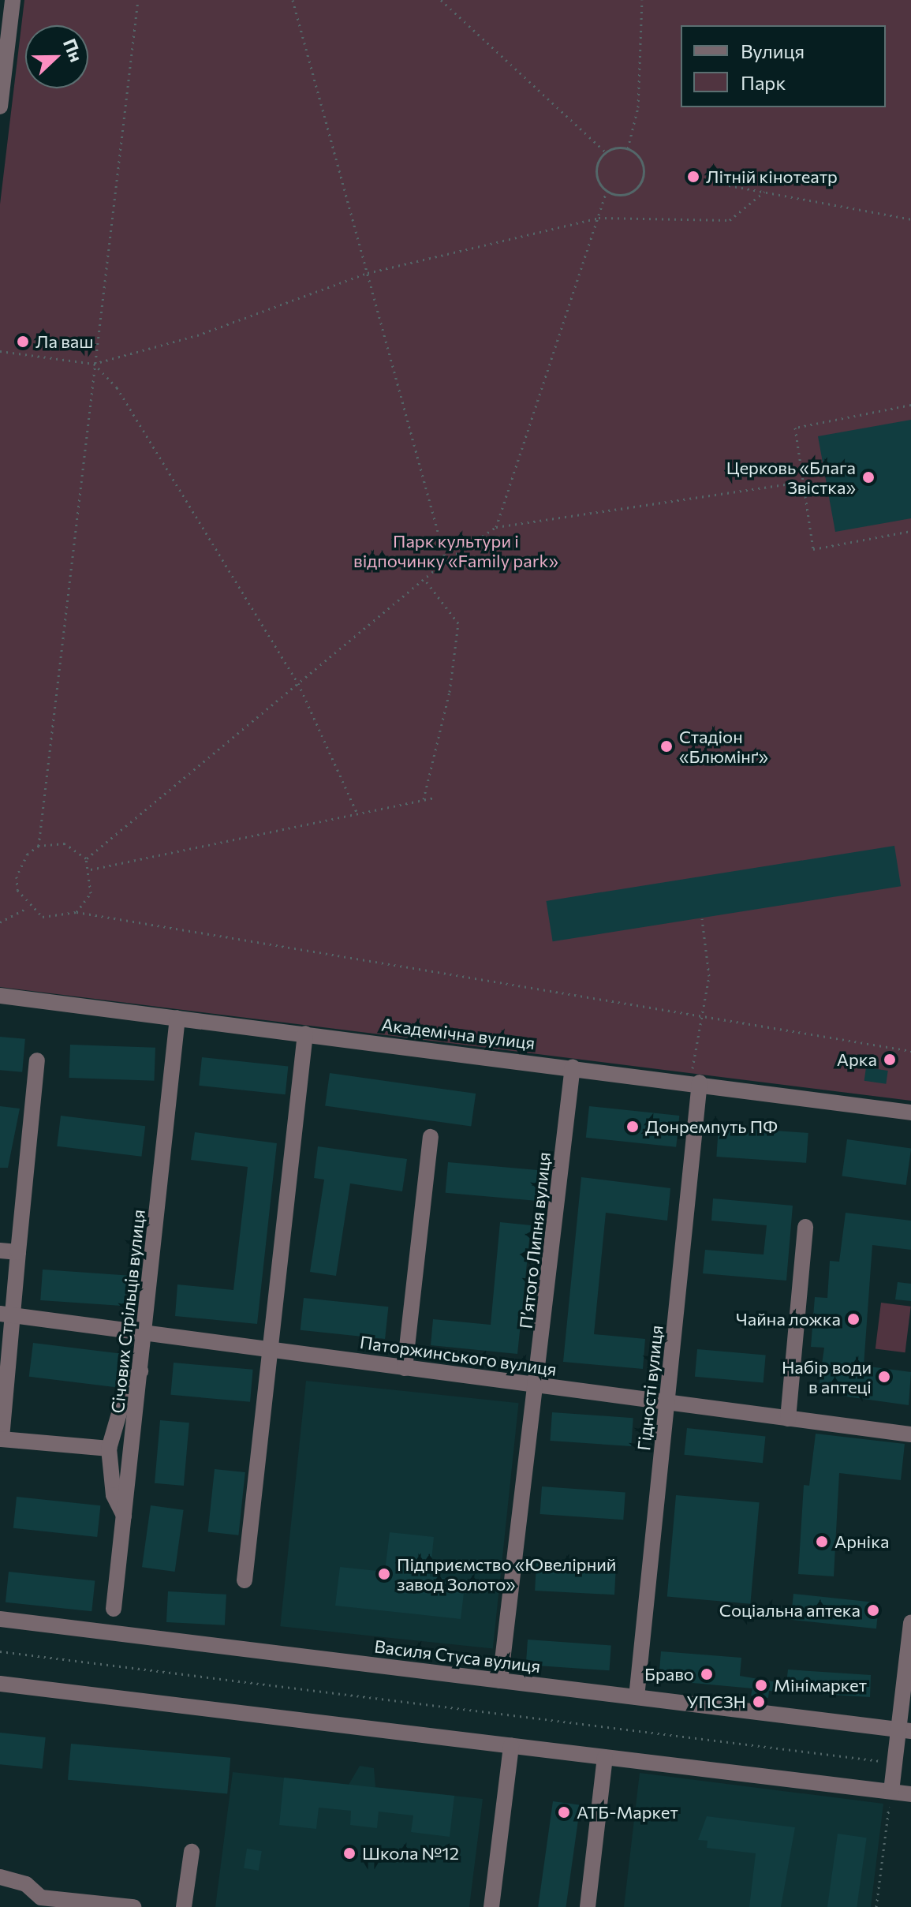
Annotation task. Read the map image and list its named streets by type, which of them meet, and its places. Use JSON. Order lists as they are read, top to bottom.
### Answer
{
  "streets": {
    "street": [
      "Академічна вулиця",
      "П’ятого Липня вулиця",
      "Січових Стрільців вулиця",
      "Паторжинського вулиця",
      "Гідності вулиця",
      "Василя Стуса вулиця"
    ]
  },
  "crossings": [
    ["Академічна вулиця", "П’ятого Липня вулиця"],
    ["Академічна вулиця", "Січових Стрільців вулиця"],
    ["Академічна вулиця", "Гідності вулиця"],
    ["П’ятого Липня вулиця", "Паторжинського вулиця"],
    ["П’ятого Липня вулиця", "Василя Стуса вулиця"],
    ["Січових Стрільців вулиця", "Паторжинського вулиця"],
    ["Паторжинського вулиця", "Гідності вулиця"],
    ["Гідності вулиця", "Василя Стуса вулиця"]
  ],
  "parks": ["Парк культури і відпочинку «Family park»"],
  "places": [
    "Літній кінотеатр",
    "Ла ваш",
    "Церковь «Блага Звістка»",
    "Стадіон «Блюмінґ»",
    "Арка",
    "Донремпуть ПФ",
    "Чайна ложка",
    "Набір води в аптеці",
    "Арніка",
    "Підприємство «Ювелірний завод Золото»",
    "Соціальна аптека",
    "Браво",
    "Мінімаркет",
    "УПСЗН",
    "АТБ-Маркет",
    "Школа №12"
  ],
  "legend": ["Вулиця", "Парк"],
  "north": "right"
}
